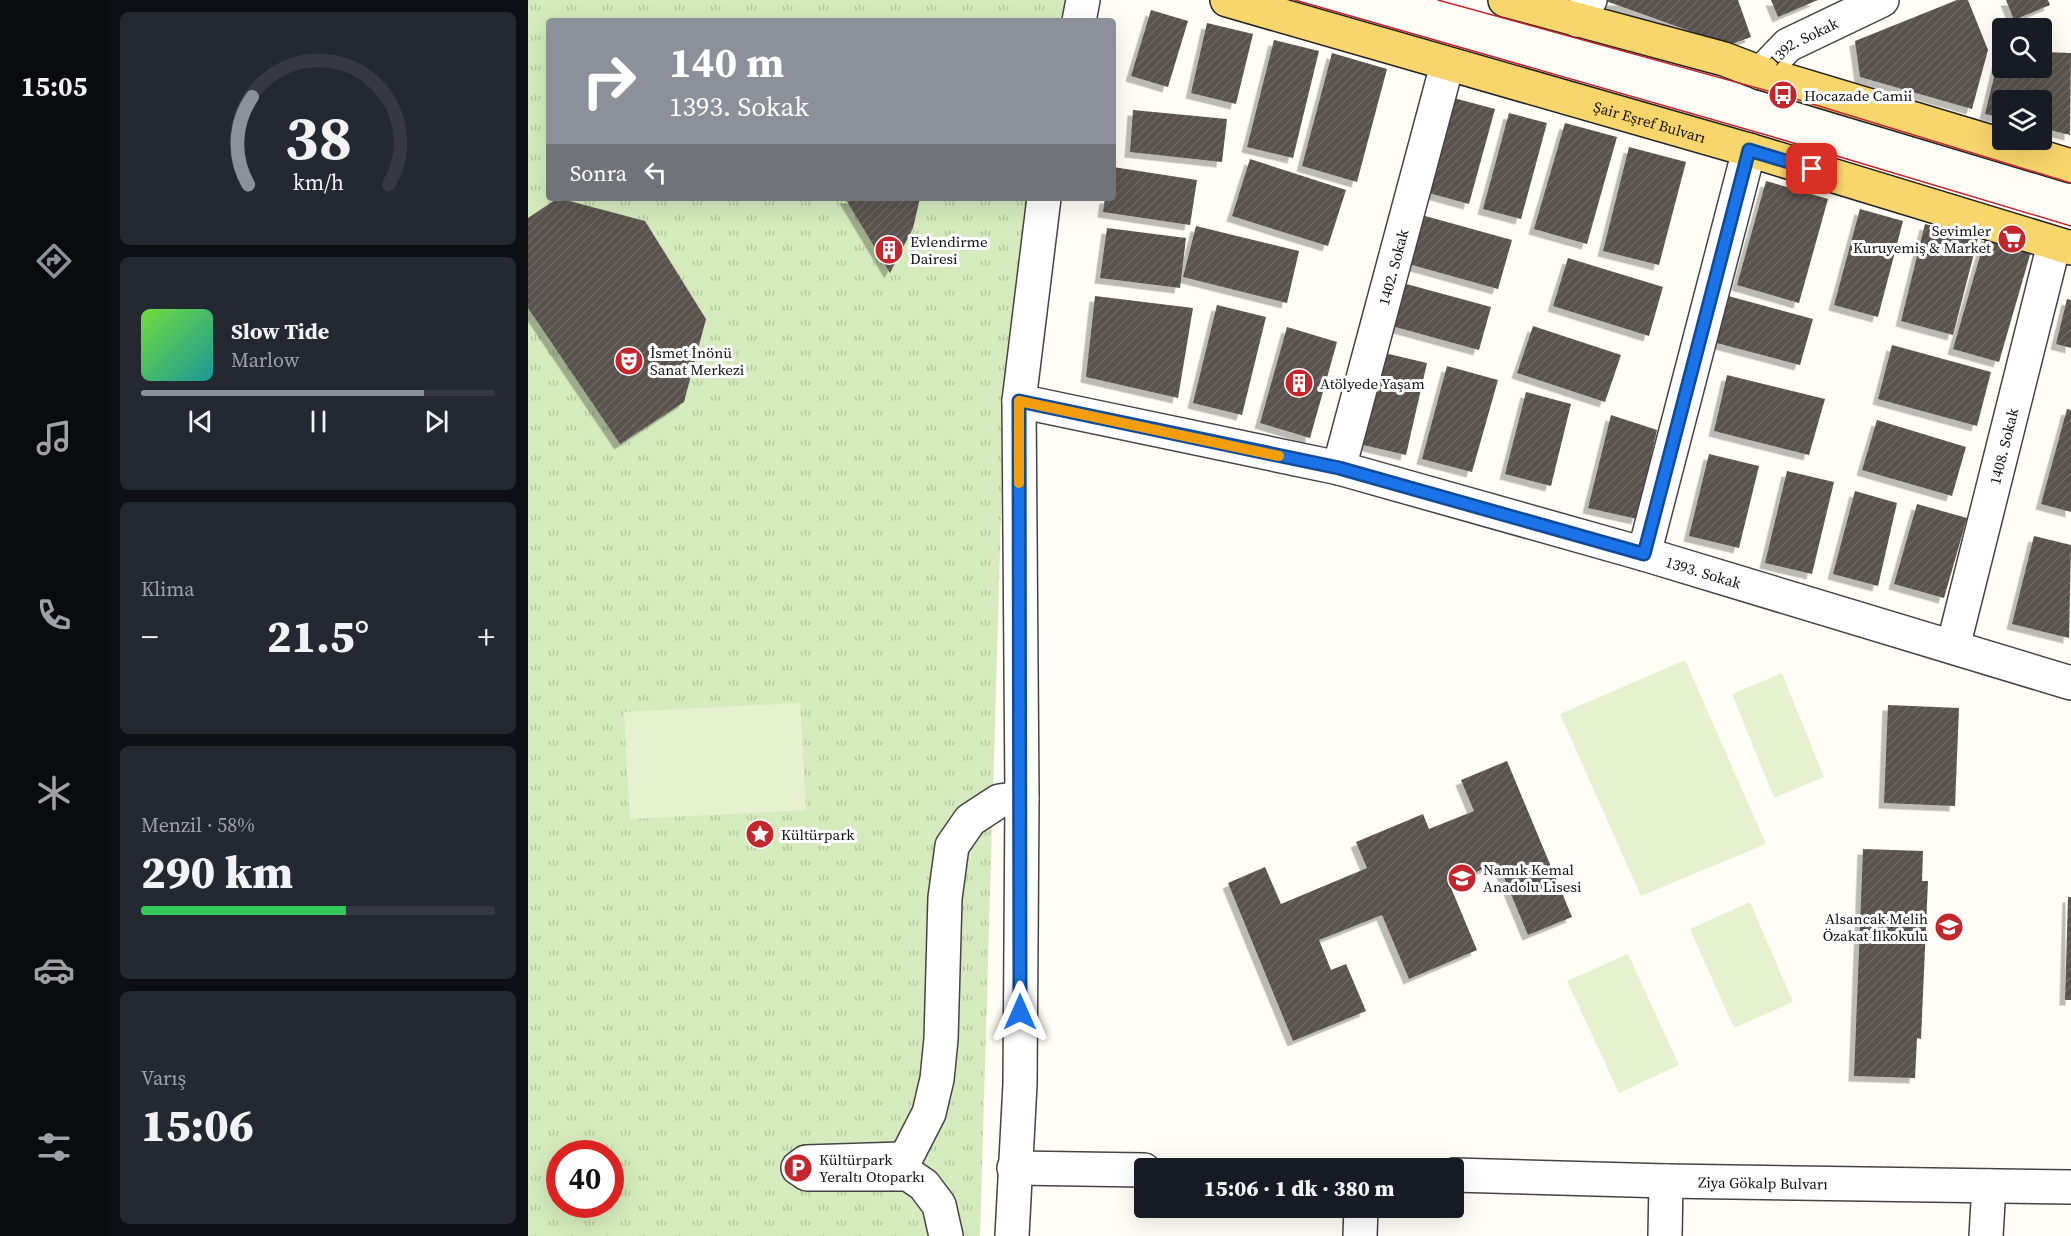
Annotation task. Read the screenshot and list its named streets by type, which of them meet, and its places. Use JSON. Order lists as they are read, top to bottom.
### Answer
{
  "streets": {
    "main road": ["Şair Eşref Bulvarı"],
    "street": [
      "1392. Sokak",
      "1402. Sokak",
      "1408. Sokak",
      "1393. Sokak",
      "Ziya Gökalp Bulvarı"
    ]
  },
  "crossings": [
    ["Şair Eşref Bulvarı", "1402. Sokak"],
    ["Şair Eşref Bulvarı", "1408. Sokak"],
    ["1402. Sokak", "1393. Sokak"],
    ["1408. Sokak", "1393. Sokak"]
  ],
  "places": {
    "bus stop": ["Hocazade Camii"],
    "supermarket": ["Sevimler Kuruyemiş & Market"],
    "building": ["Evlendirme Dairesi", "Atölyede Yaşam"],
    "theatre": ["İsmet İnönü Sanat Merkezi"],
    "place": ["Kültürpark"],
    "school or university": ["Namık Kemal Anadolu Lisesi", "Alsancak Melih Özakat İlkokulu"],
    "parking": ["Kültürpark Yeraltı Otoparkı"]
  },
  "page": {
    "tabs": "15:05",
    "turn": ["140 m", "1393. Sokak"],
    "then": "Sonra",
    "song": ["Slow Tide", "Marlow"],
    "tile": [
      "Klima",
      ["Menzil · 58%", "290 km"],
      ["Varış", "15:06"]
    ],
    "heat": ["−", "21.5°", "+"],
    "limit": "40",
    "trip": "15:06 · 1 dk · 380 m",
    "gauge": ["38", "km/h"]
  }
}
